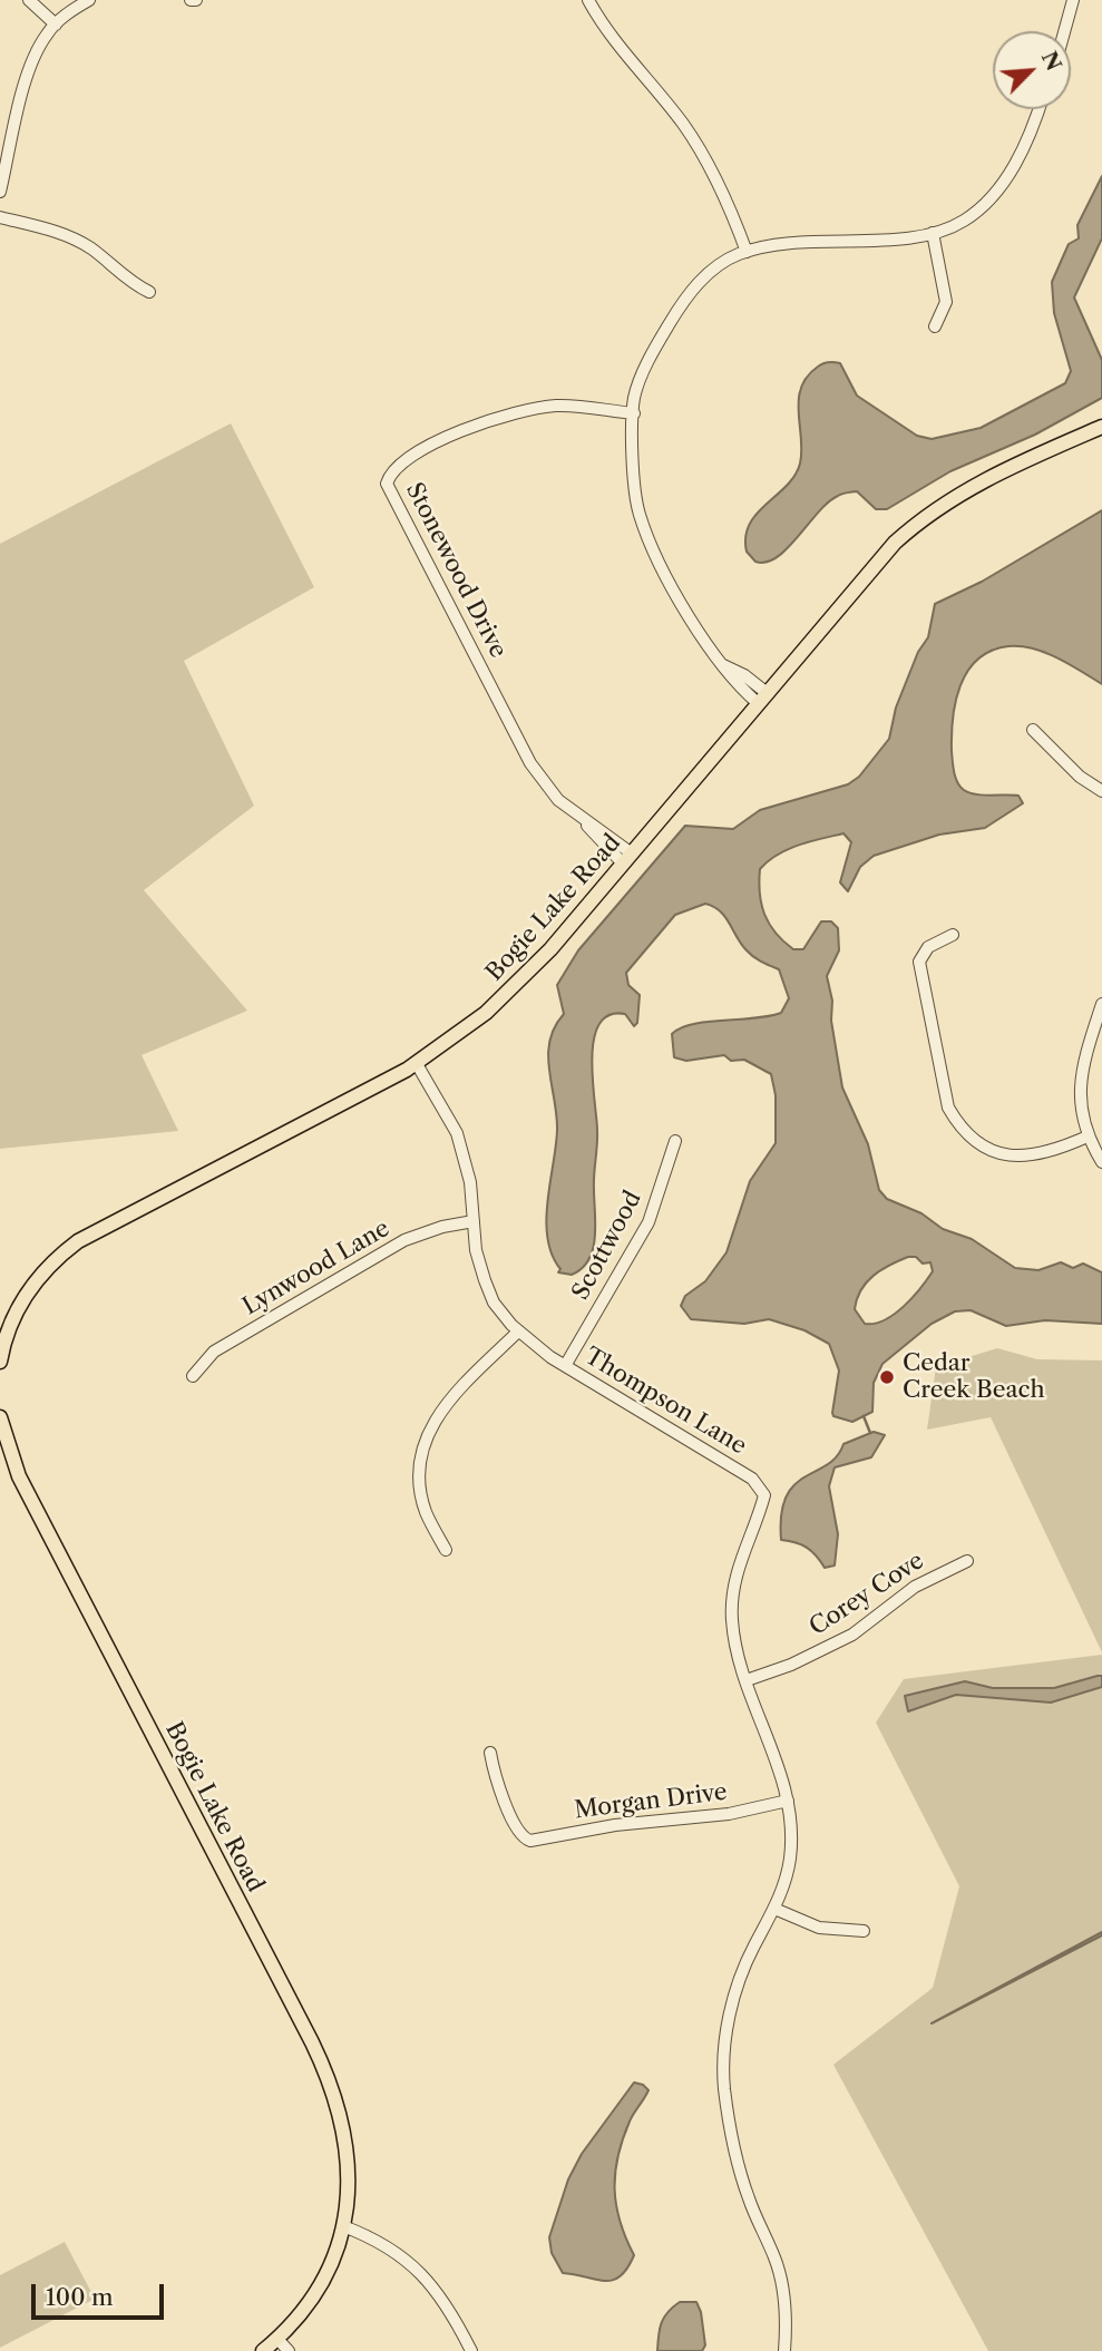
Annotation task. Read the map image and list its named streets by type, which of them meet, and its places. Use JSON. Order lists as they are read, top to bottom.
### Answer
{
  "streets": {
    "main road": ["Bogie Lake Road"],
    "street": [
      "Stonewood Drive",
      "Scottwood",
      "Lynwood Lane",
      "Thompson Lane",
      "Corey Cove",
      "Morgan Drive"
    ]
  },
  "crossings": [
    ["Stonewood Drive", "Bogie Lake Road"],
    ["Bogie Lake Road", "Thompson Lane"],
    ["Scottwood", "Thompson Lane"],
    ["Lynwood Lane", "Thompson Lane"],
    ["Thompson Lane", "Corey Cove"],
    ["Thompson Lane", "Morgan Drive"]
  ],
  "places": ["Cedar Creek Beach"],
  "scale_bar": "100 m",
  "north": "top right"
}
